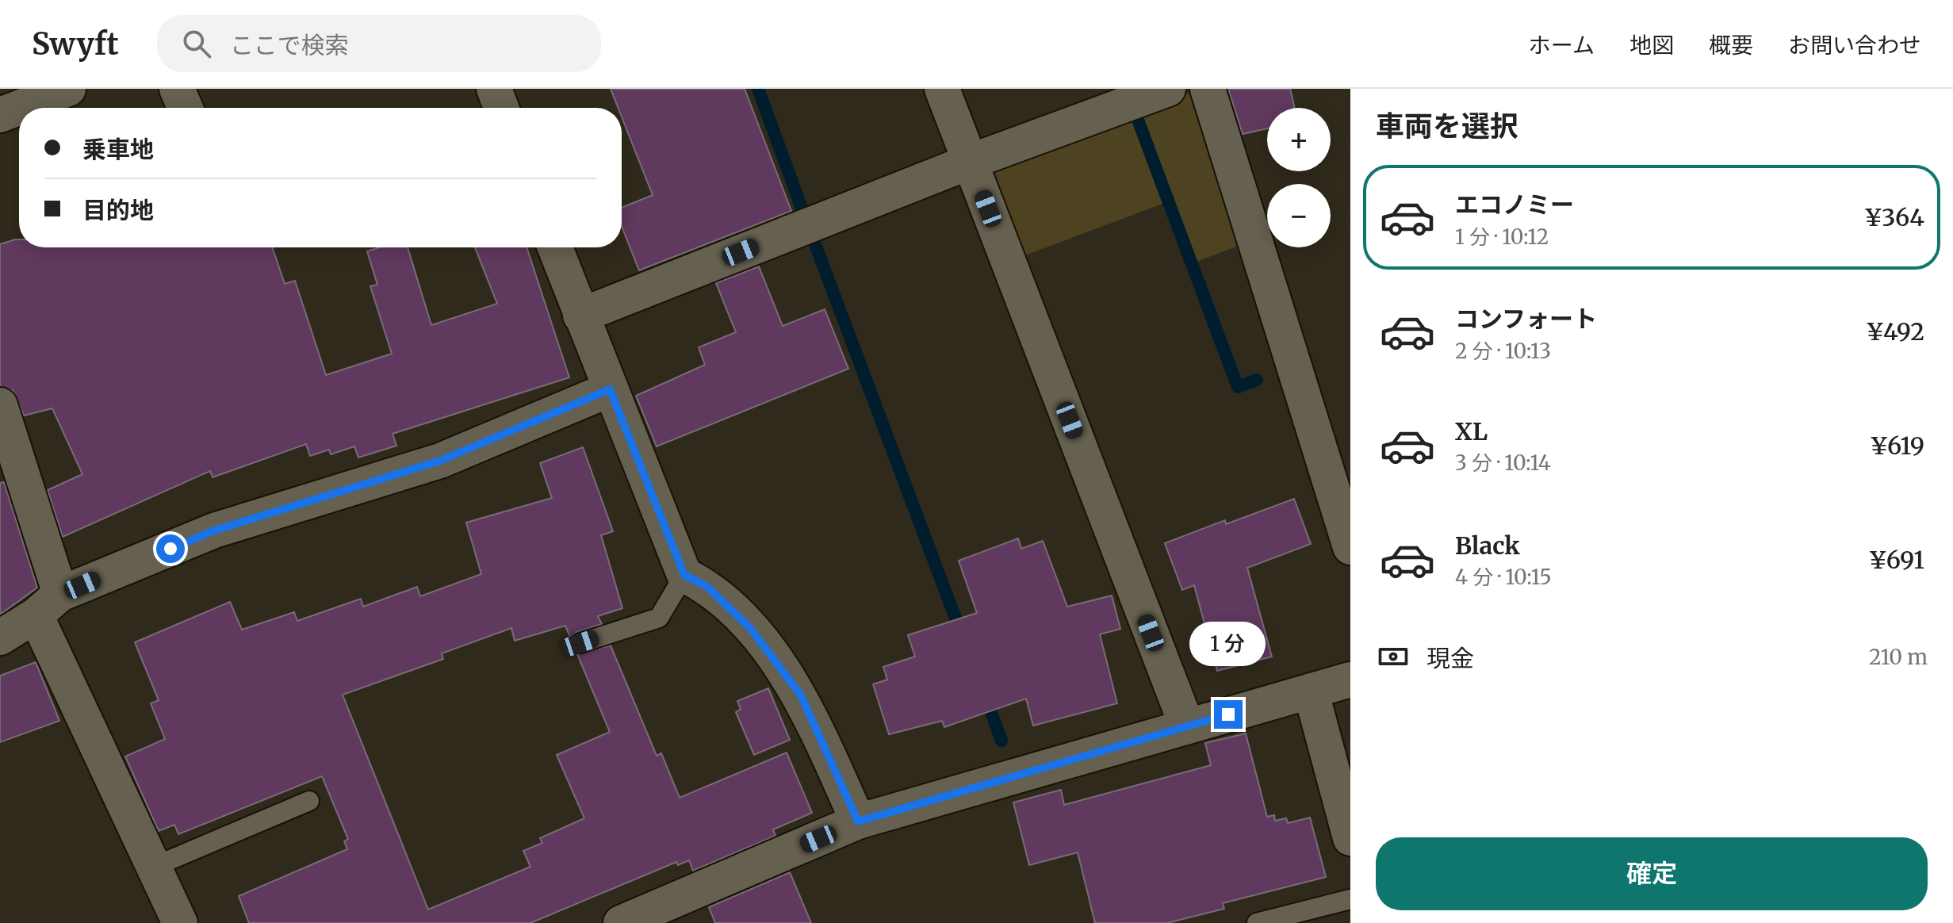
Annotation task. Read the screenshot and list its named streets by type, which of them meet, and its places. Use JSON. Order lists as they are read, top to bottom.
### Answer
{
  "page": {
    "header": "Swyft",
    "search": "ここで検索",
    "nav": [
      "ホーム",
      "地図",
      "概要",
      "お問い合わせ"
    ],
    "heading": "車両を選択",
    "map_buttons": ["+", "−"],
    "banner": ["乗車地", "目的地"],
    "list": [
      {
        "name": "エコノミー",
        "note": "1 分 · 10:12",
        "value": "¥364"
      },
      {
        "name": "コンフォート",
        "note": "2 分 · 10:13",
        "value": "¥492"
      },
      {
        "name": "XL",
        "note": "3 分 · 10:14",
        "value": "¥619"
      },
      {
        "name": "Black",
        "note": "4 分 · 10:15",
        "value": "¥691"
      }
    ],
    "bubble": "1 分",
    "pay": ["現金", "210 m"],
    "buttons": "確定"
  }
}
